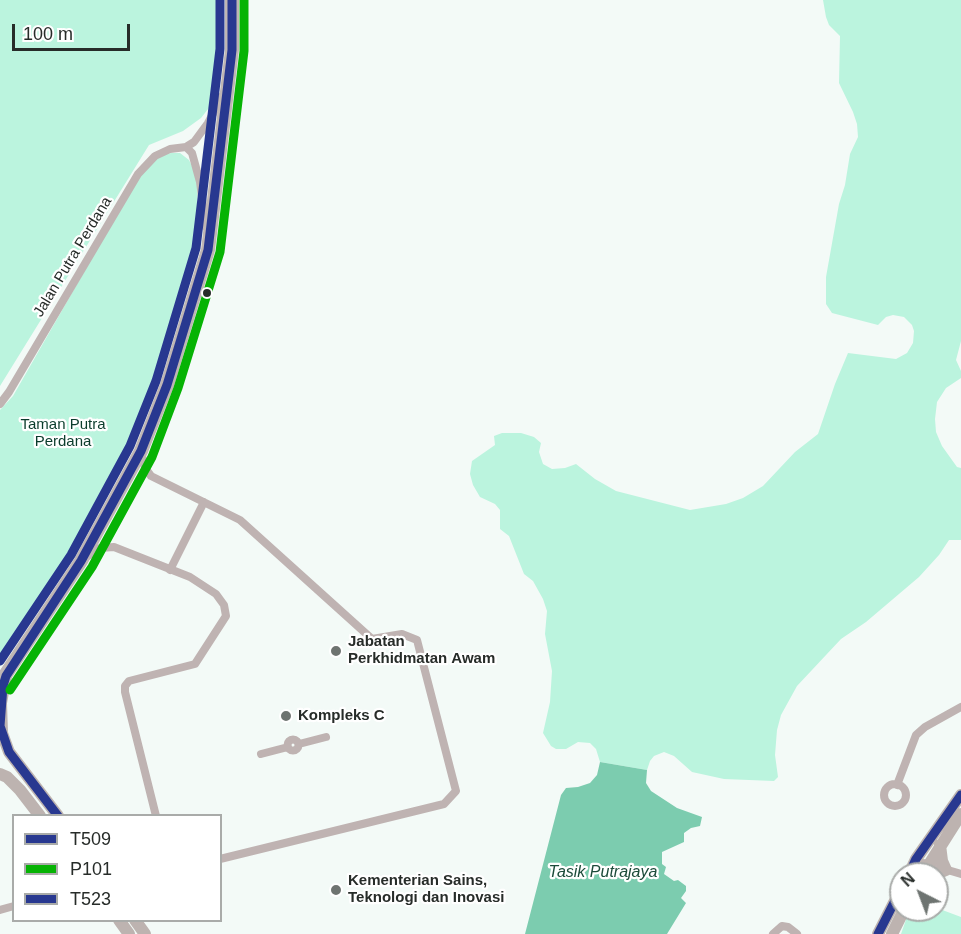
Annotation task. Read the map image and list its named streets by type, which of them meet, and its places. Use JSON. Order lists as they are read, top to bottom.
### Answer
{
  "streets": {
    "street": ["Jalan Putra Perdana"]
  },
  "water": ["Tasik Putrajaya"],
  "parks": ["Taman Putra Perdana"],
  "places": ["Jabatan Perkhidmatan Awam", "Kompleks C", "Kementerian Sains, Teknologi dan Inovasi"],
  "lines": ["transit line T509", "transit line P101", "transit line T523"],
  "legend": ["T509", "P101", "T523"],
  "scale_bar": "100 m",
  "north": "top left"
}
